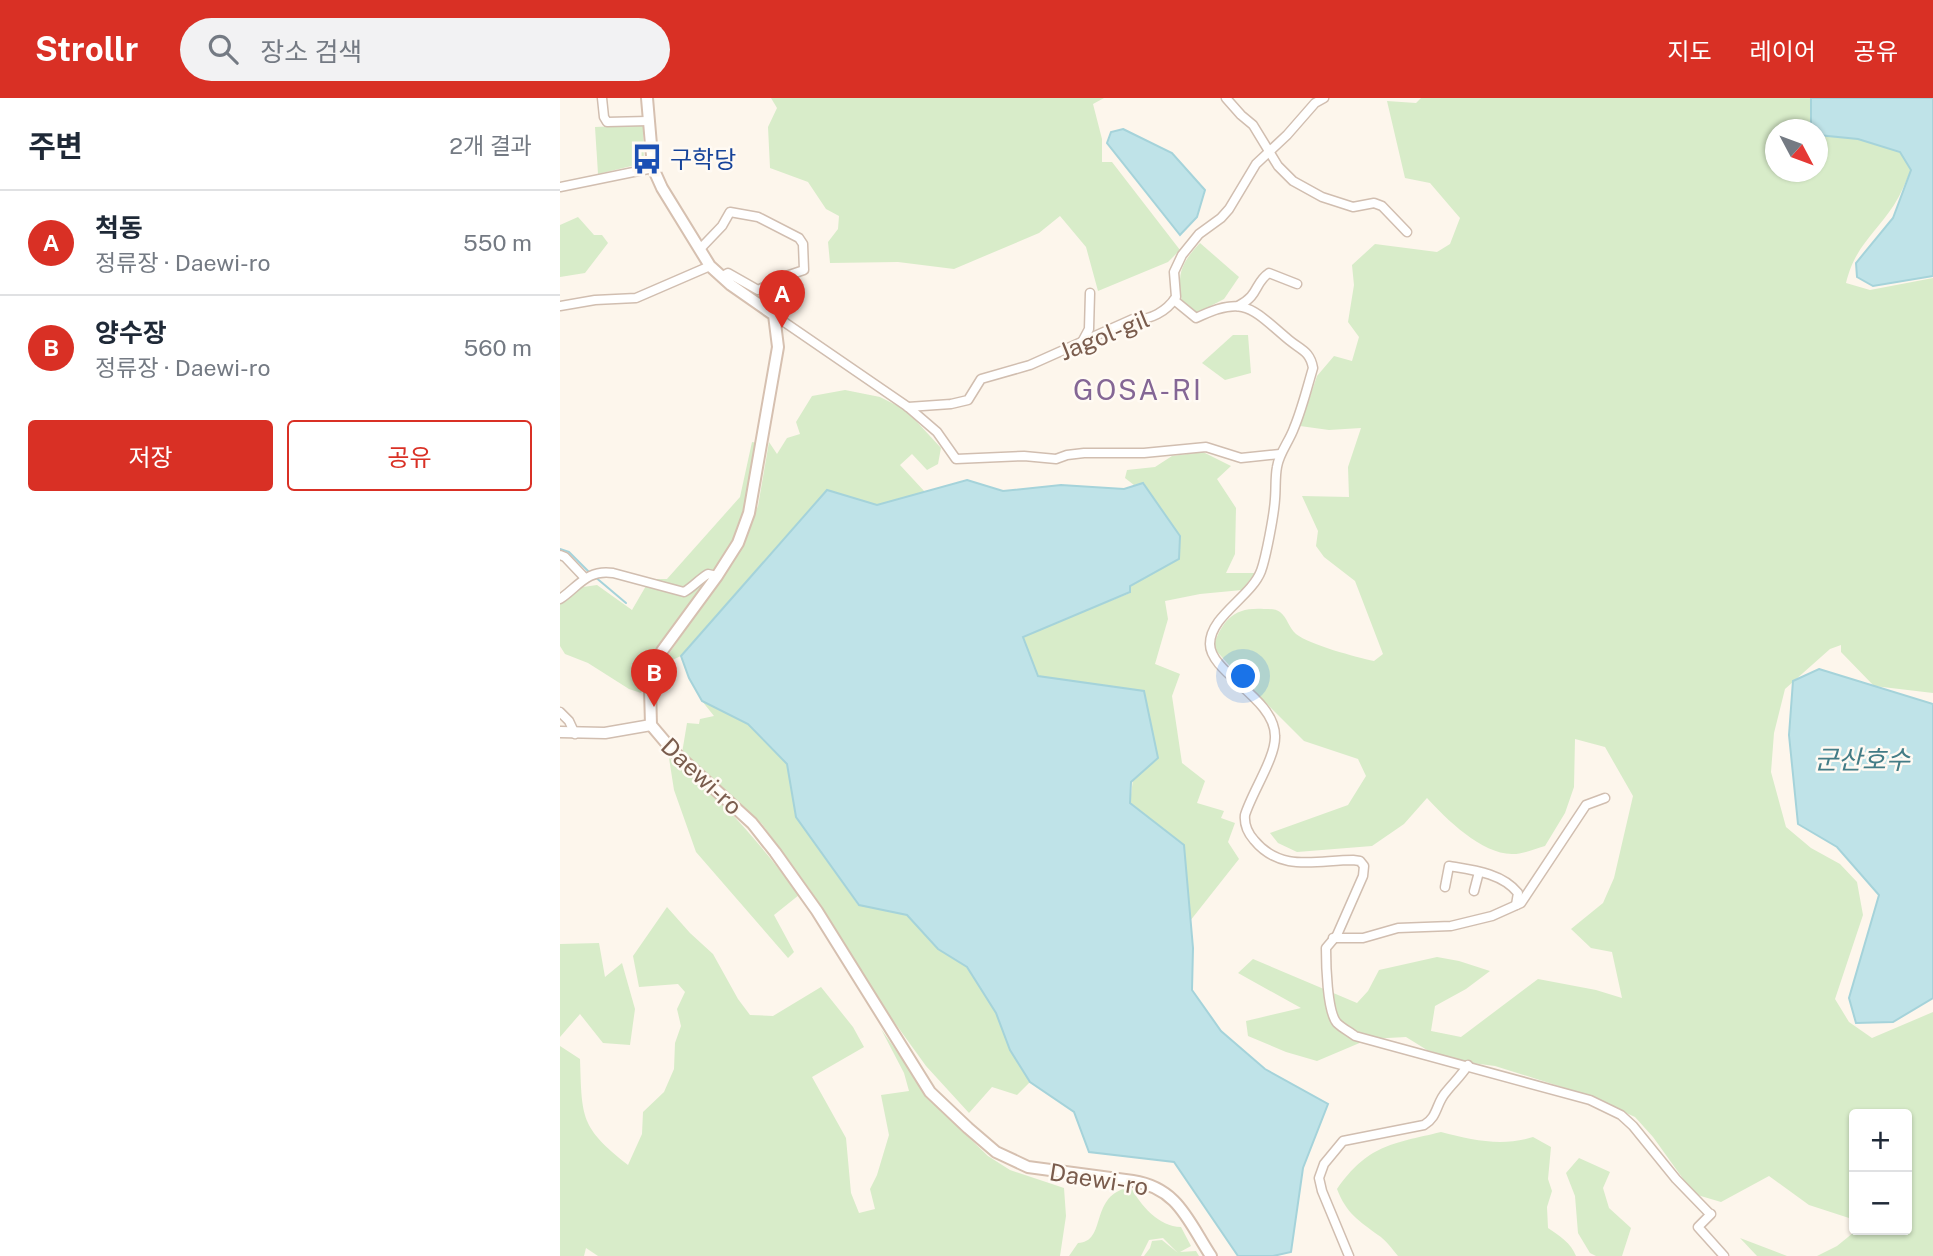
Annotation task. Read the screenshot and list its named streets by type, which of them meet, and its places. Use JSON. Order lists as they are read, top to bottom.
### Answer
{
  "streets": {
    "main road": ["Daewi-ro"],
    "street": ["Jagol-gil"]
  },
  "districts": ["GOSA-RI"],
  "water": ["군산호수"],
  "places": {
    "bus stop": ["구학당"]
  },
  "north": "bottom right",
  "page": {
    "header": "Strollr",
    "search": "장소 검색",
    "nav": ["지도", "레이어", "공유"],
    "heading": ["주변", "2개 결과"],
    "list": [
      {
        "mark": "A",
        "name": "척동",
        "note": "정류장 · Daewi-ro",
        "value": "550 m"
      },
      {
        "mark": "B",
        "name": "양수장",
        "note": "정류장 · Daewi-ro",
        "value": "560 m"
      }
    ],
    "pins": ["A", "B"],
    "buttons": ["저장", "공유"],
    "map_buttons": ["+", "−"]
  }
}
